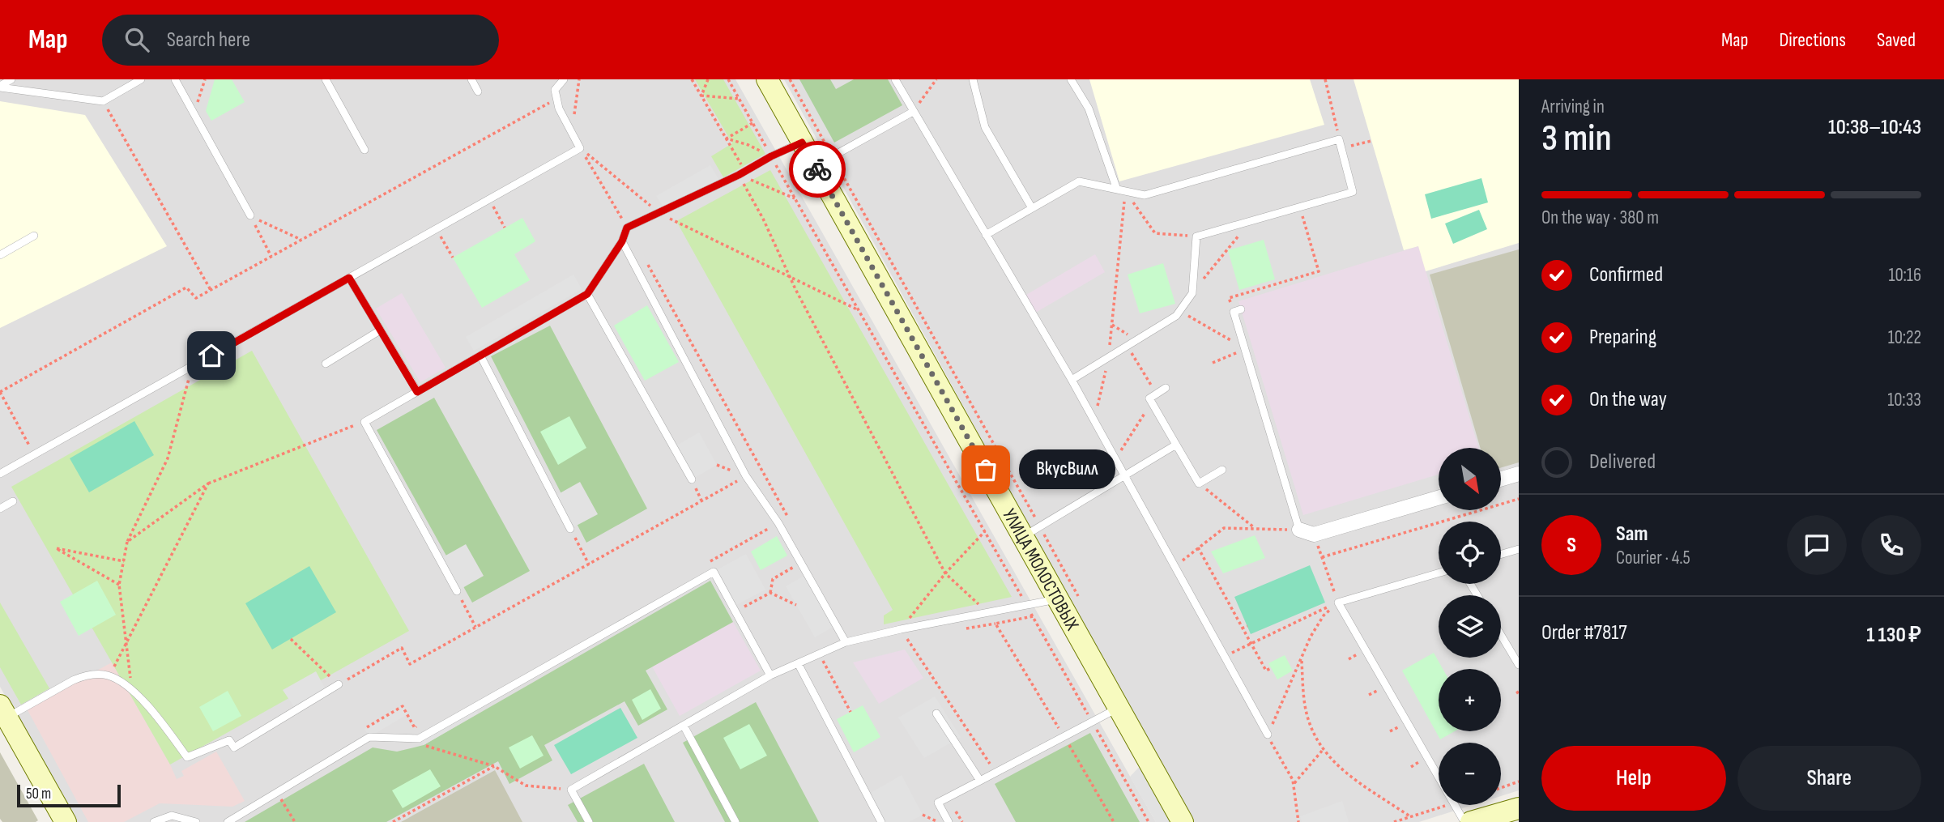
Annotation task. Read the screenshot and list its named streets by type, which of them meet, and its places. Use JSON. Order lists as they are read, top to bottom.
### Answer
{
  "streets": {
    "street": ["УЛИЦА МОЛОСТОВЫХ"]
  },
  "places": ["ВкусВилл"],
  "scale_bar": "50 m",
  "north": "bottom right",
  "page": {
    "header": "Map",
    "search": "Search here",
    "nav": ["Map", "Directions", "Saved"],
    "heading": ["3 min", "Arriving in", "10:38–10:43"],
    "panel": [
      "Sam",
      "Courier · 4.5",
      "Order #7817",
      "1 130 ₽"
    ],
    "bar": "On the way · 380 m",
    "list": [
      ["Confirmed", "10:16"],
      ["Preparing", "10:22"],
      ["On the way", "10:33"],
      "Delivered"
    ],
    "map_buttons": ["+", "−"],
    "bubble": "ВкусВилл",
    "round": "S",
    "buttons": ["Help", "Share"],
    "scale": "50 m"
  }
}
